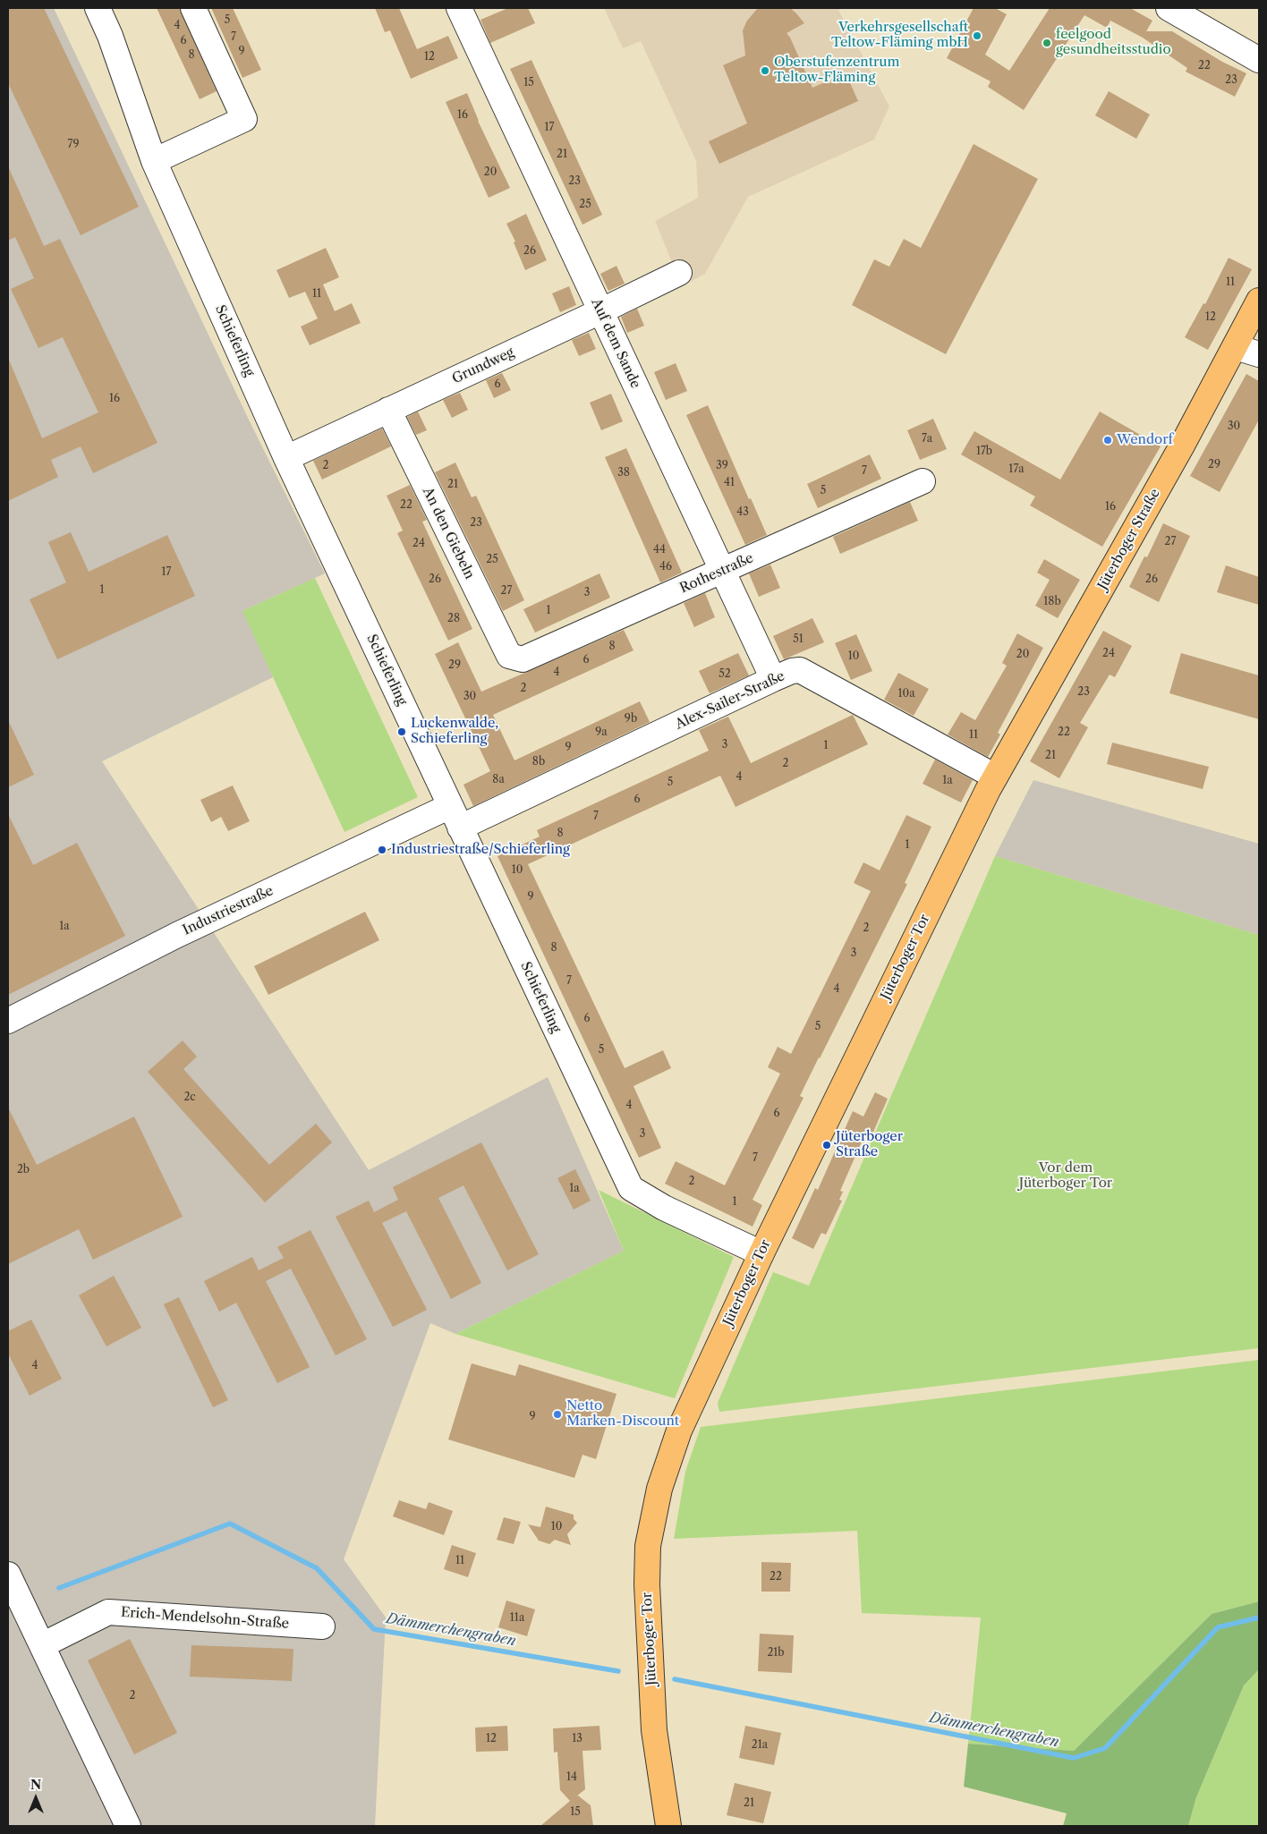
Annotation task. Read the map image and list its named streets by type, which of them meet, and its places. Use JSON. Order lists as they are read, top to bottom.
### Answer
{
  "streets": {
    "main road": ["Jüterboger Straße", "Jüterboger Tor"],
    "street": [
      "Schieferling",
      "Auf dem Sande",
      "Grundweg",
      "An den Giebeln",
      "Rothestraße",
      "Alex-Sailer-Straße",
      "Industriestraße",
      "Erich-Mendelsohn-Straße"
    ]
  },
  "crossings": [
    ["Schieferling", "Grundweg"],
    ["Schieferling", "Alex-Sailer-Straße"],
    ["Schieferling", "Industriestraße"],
    ["Schieferling", "Jüterboger Tor"],
    ["Auf dem Sande", "Grundweg"],
    ["Auf dem Sande", "Rothestraße"],
    ["Auf dem Sande", "Alex-Sailer-Straße"],
    ["Grundweg", "An den Giebeln"],
    ["An den Giebeln", "Rothestraße"],
    ["Jüterboger Straße", "Alex-Sailer-Straße"],
    ["Jüterboger Straße", "Jüterboger Tor"],
    ["Alex-Sailer-Straße", "Jüterboger Tor"]
  ],
  "water": ["Dämmerchengraben"],
  "parks": ["Vor dem Jüterboger Tor"],
  "places": [
    "Verkehrsgesellschaft Teltow-Fläming mbH",
    "feelgood gesundheitsstudio",
    "Oberstufenzentrum Teltow-Fläming",
    "Wendorf",
    "Luckenwalde, Schieferling",
    "Industriestraße/Schieferling",
    "Jüterboger Straße",
    "Netto Marken-Discount"
  ],
  "house_numbers": [
    "5",
    "4",
    "7",
    "6",
    "9",
    "8",
    "12",
    "22",
    "23",
    "15",
    "16",
    "17",
    "79",
    "21",
    "20",
    "23",
    "25",
    "26",
    "11",
    "11",
    "12",
    "6",
    "16",
    "30",
    "7a",
    "17b",
    "29",
    "2",
    "39",
    "17a",
    "7",
    "38",
    "41",
    "21",
    "5",
    "22",
    "16",
    "43",
    "23",
    "27",
    "24",
    "44",
    "25",
    "46",
    "17",
    "26",
    "26",
    "1",
    "27",
    "3",
    "18b",
    "1",
    "28",
    "51",
    "8",
    "24",
    "20",
    "10",
    "6",
    "29",
    "4",
    "52",
    "2",
    "23",
    "10a",
    "30",
    "9b",
    "9a",
    "22",
    "11",
    "3",
    "1",
    "9",
    "21",
    "8b",
    "2",
    "4",
    "8a",
    "1a",
    "5",
    "6",
    "7",
    "8",
    "1",
    "10",
    "9",
    "1a",
    "2",
    "8",
    "3",
    "7",
    "4",
    "6",
    "5",
    "5",
    "2c",
    "4",
    "6",
    "3",
    "7",
    "2b",
    "2",
    "1a",
    "1",
    "4",
    "9",
    "10",
    "11",
    "22",
    "11a",
    "21b",
    "2",
    "12",
    "13",
    "21a",
    "14",
    "21",
    "15"
  ],
  "north": "top"
}
